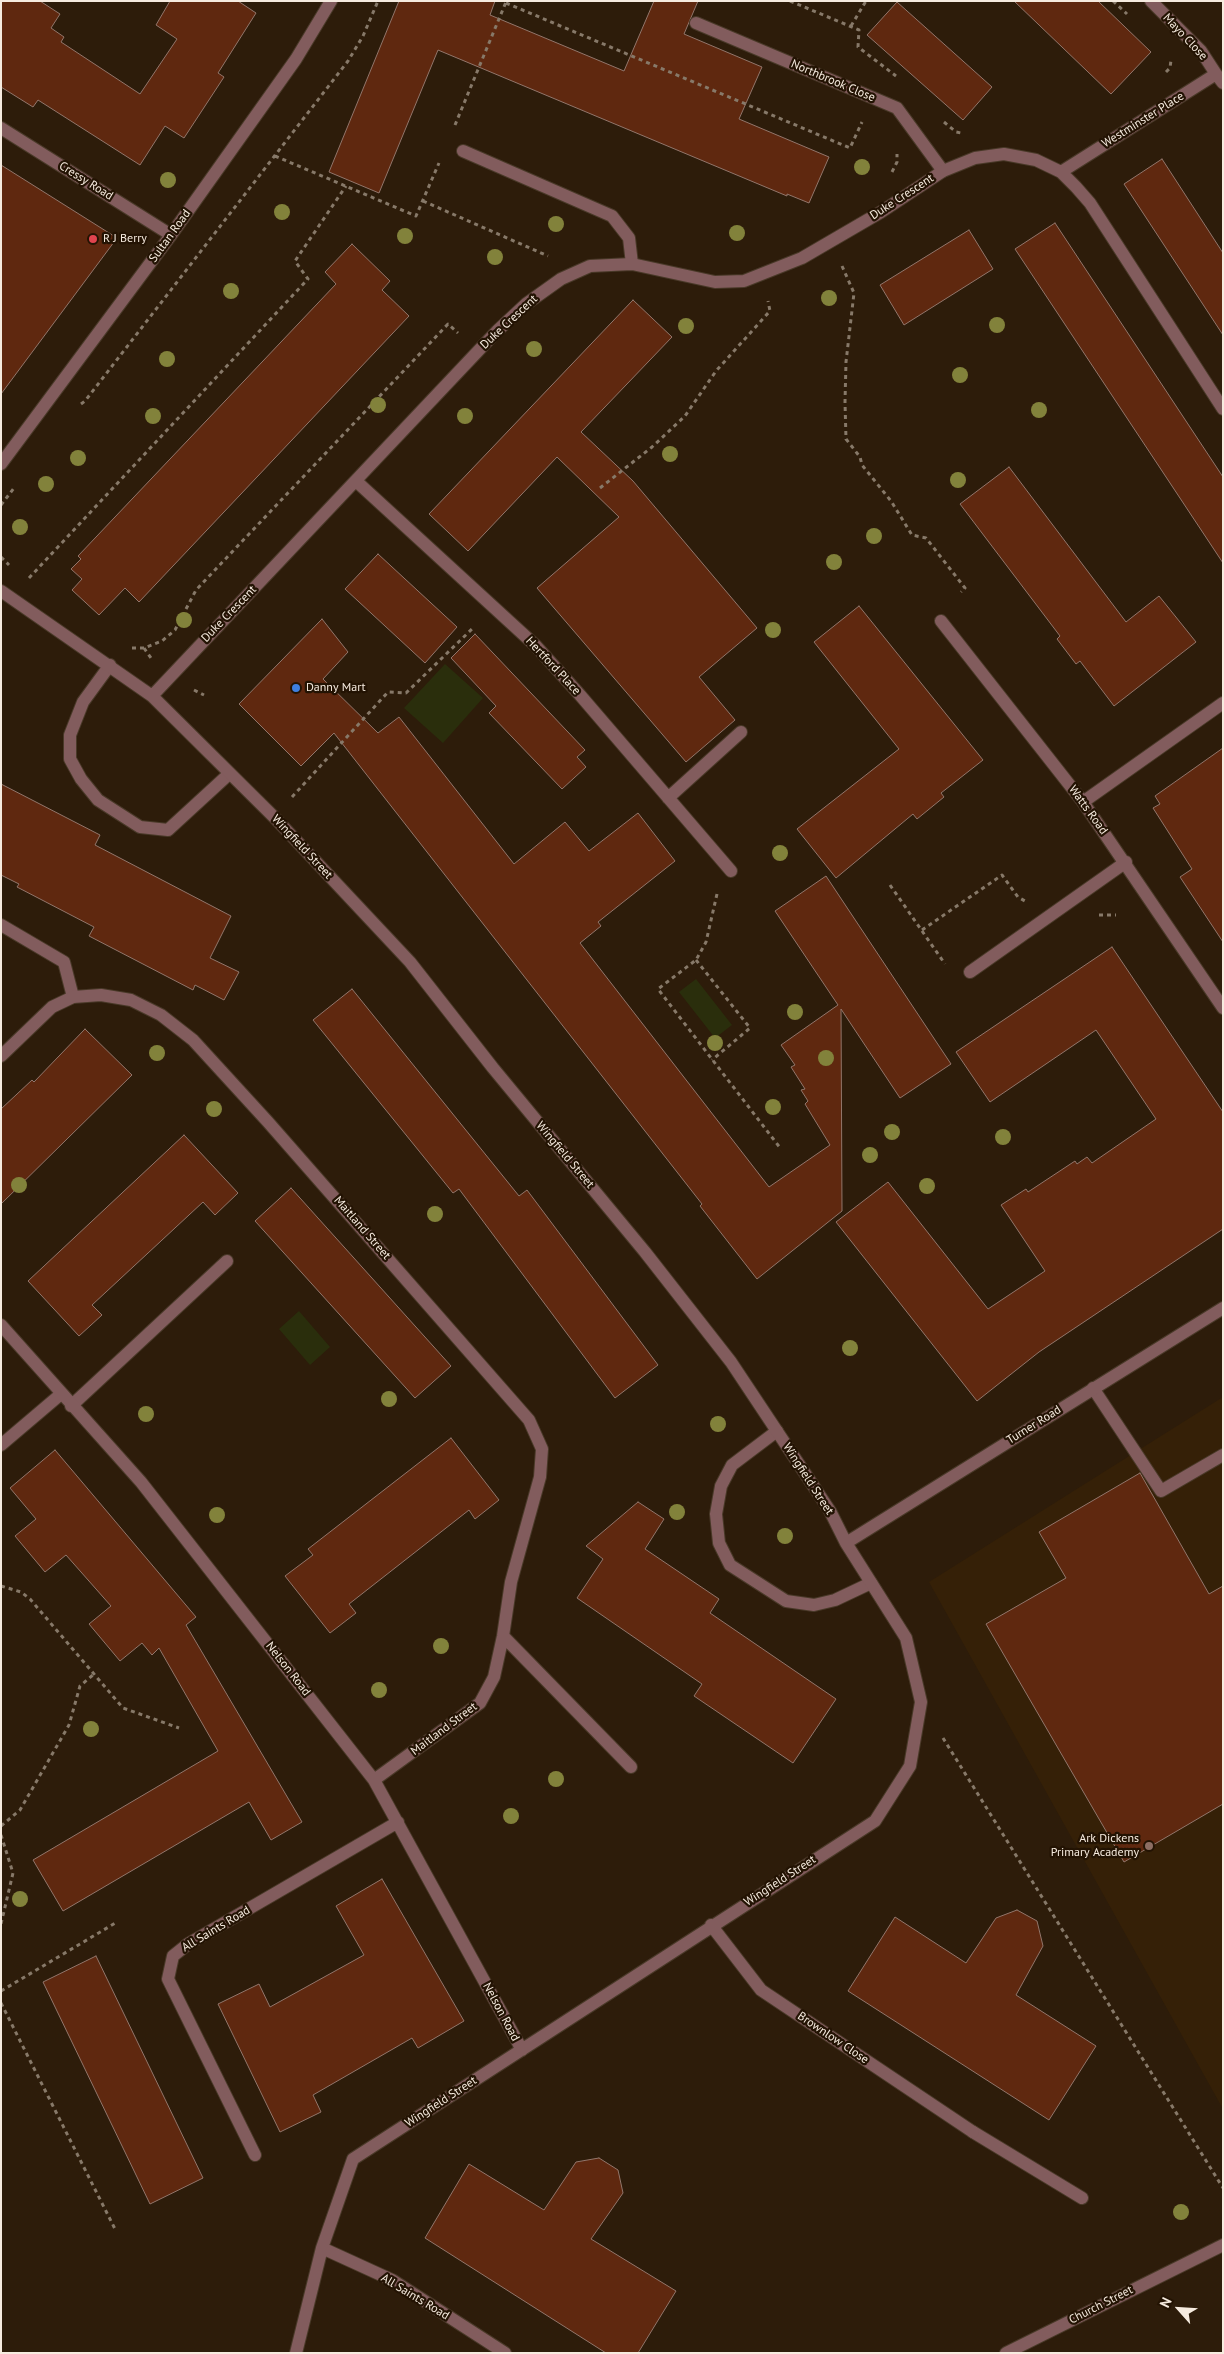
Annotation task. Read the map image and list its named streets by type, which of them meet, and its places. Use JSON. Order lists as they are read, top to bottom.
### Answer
{
  "streets": {
    "street": [
      "Mayo Close",
      "Northbrook Close",
      "Westminster Place",
      "Cressy Road",
      "Duke Crescent",
      "Sultan Road",
      "Hertford Place",
      "Watts Road",
      "Wingfield Street",
      "Maitland Street",
      "Turner Road",
      "Nelson Road",
      "All Saints Road",
      "Brownlow Close",
      "Church Street"
    ]
  },
  "crossings": [
    ["Mayo Close", "Westminster Place"],
    ["Northbrook Close", "Duke Crescent"],
    ["Westminster Place", "Duke Crescent"],
    ["Cressy Road", "Sultan Road"],
    ["Duke Crescent", "Hertford Place"],
    ["Duke Crescent", "Wingfield Street"],
    ["Wingfield Street", "Turner Road"],
    ["Wingfield Street", "Nelson Road"],
    ["Wingfield Street", "All Saints Road"],
    ["Wingfield Street", "Brownlow Close"],
    ["Maitland Street", "Nelson Road"],
    ["Nelson Road", "All Saints Road"]
  ],
  "places": ["R J Berry", "Danny Mart", "Ark Dickens Primary Academy"],
  "north": "top left"
}
